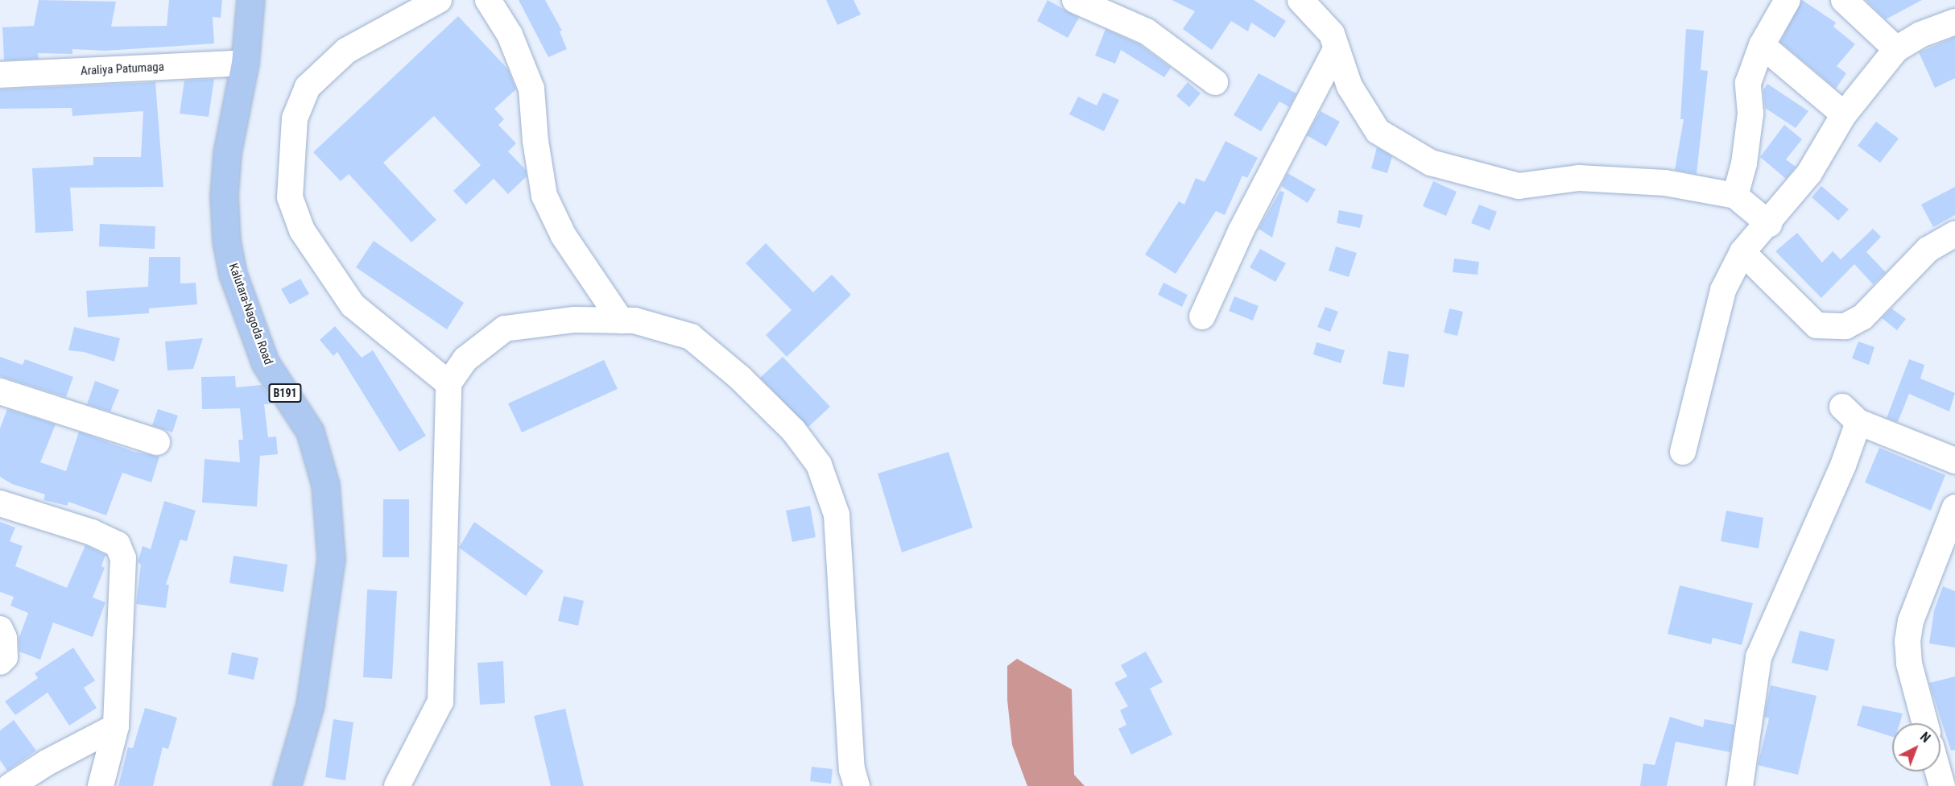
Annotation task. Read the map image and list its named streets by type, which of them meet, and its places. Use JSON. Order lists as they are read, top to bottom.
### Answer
{
  "streets": {
    "main road": ["Kalutara-Nagoda Road", "B191"],
    "street": ["Araliya Patumaga"]
  },
  "crossings": [
    ["Araliya Patumaga", "Kalutara-Nagoda Road"]
  ],
  "north": "top right"
}
